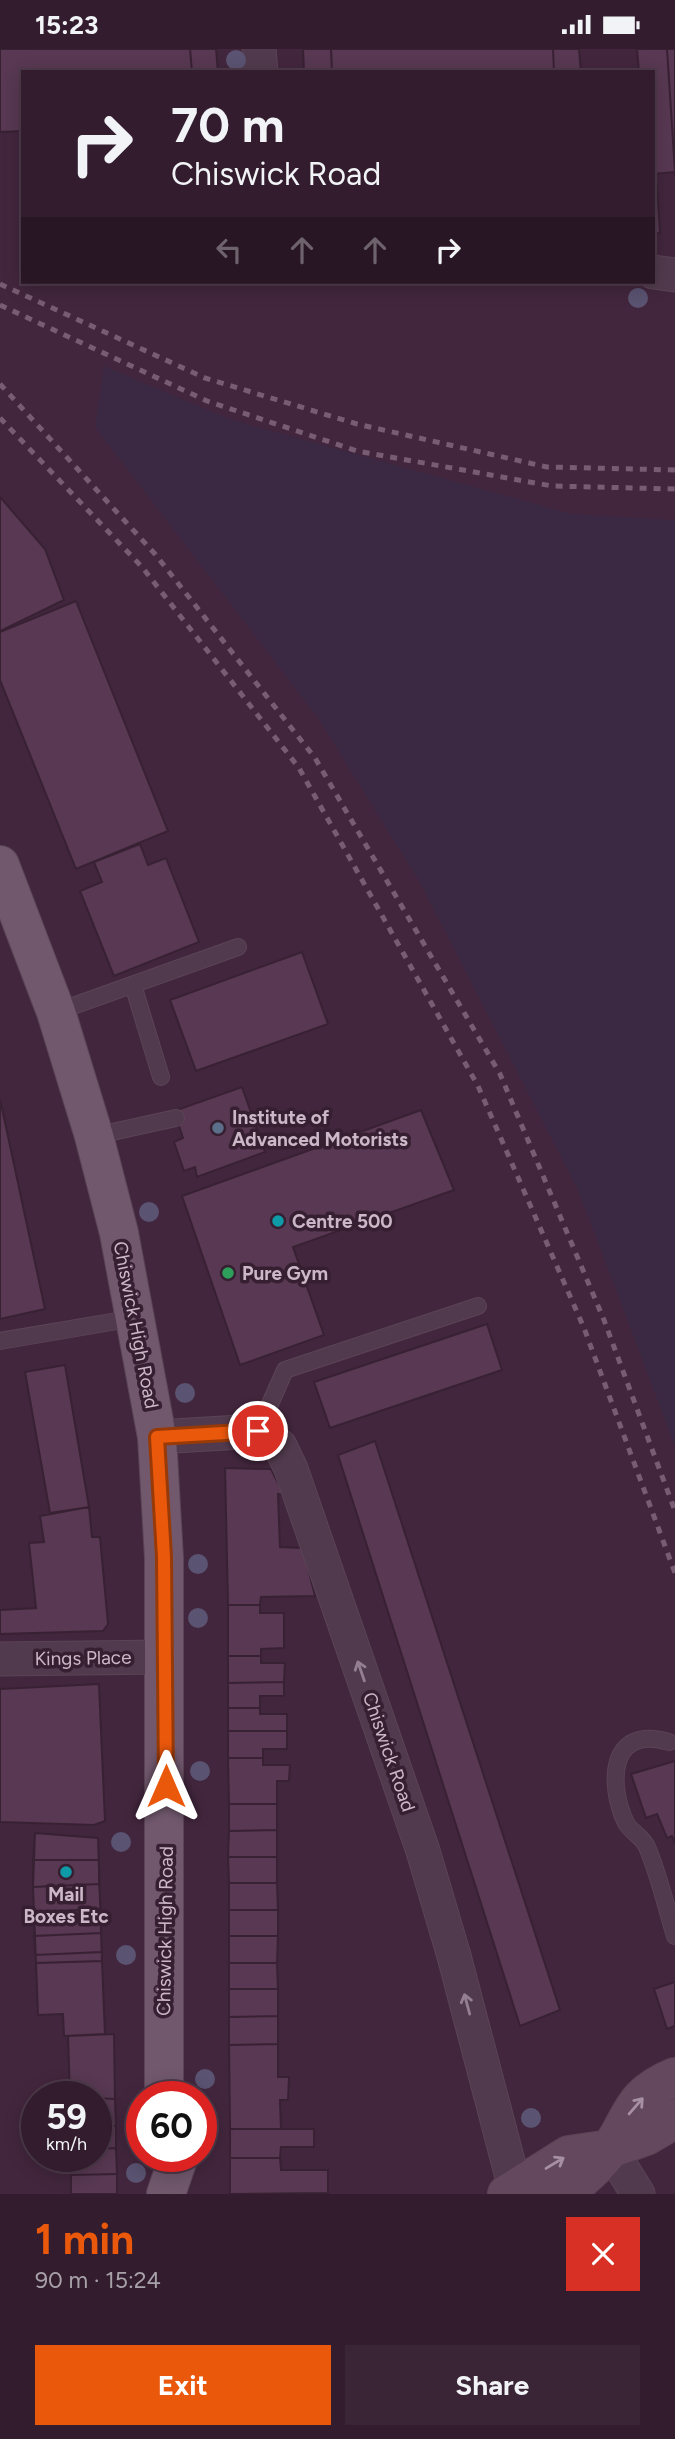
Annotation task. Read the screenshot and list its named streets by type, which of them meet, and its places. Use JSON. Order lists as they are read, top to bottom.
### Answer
{
  "streets": {
    "main road": ["Chiswick High Road"],
    "street": ["Kings Place", "Chiswick Road"]
  },
  "crossings": [
    ["Chiswick High Road", "Kings Place"]
  ],
  "one_way": ["Chiswick Road"],
  "places": [
    "Institute of Advanced Motorists",
    "Centre 500",
    "Pure Gym",
    "Mail Boxes Etc"
  ],
  "page": {
    "status": "15:23",
    "turn": ["70 m", "Chiswick Road"],
    "speed": "59 km/h",
    "limit": "60",
    "heading": ["1 min", "90 m · 15:24"],
    "buttons": ["Exit", "Share"]
  }
}
